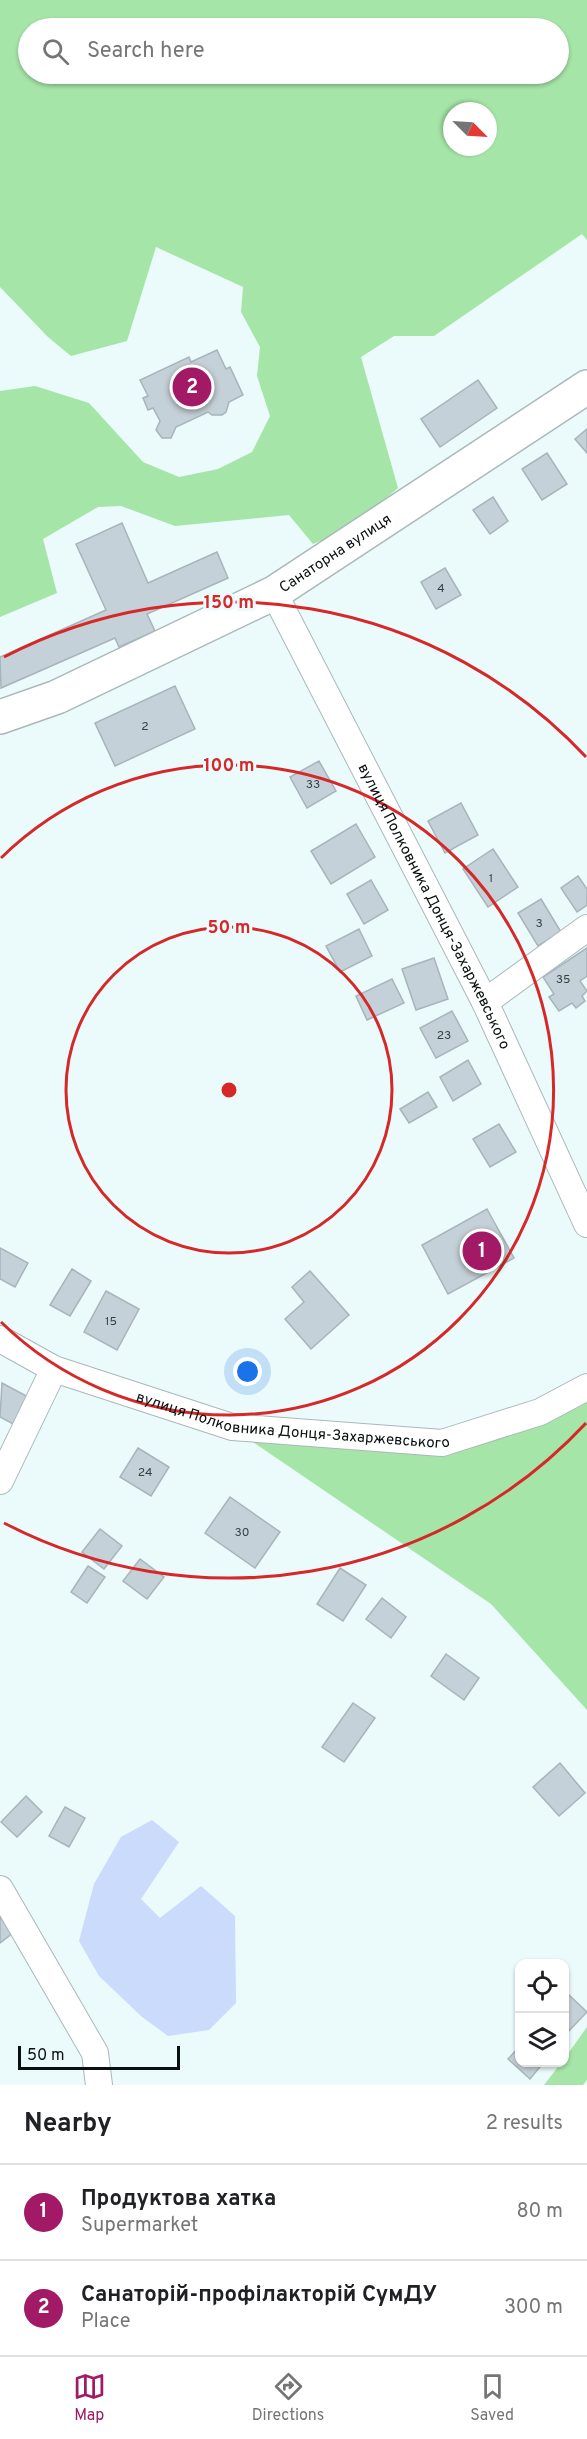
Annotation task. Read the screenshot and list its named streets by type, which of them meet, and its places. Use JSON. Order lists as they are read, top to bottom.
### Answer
{
  "streets": {
    "main road": ["Санаторна вулиця"],
    "street": ["вулиця Полковника Донця-Захаржевського"]
  },
  "crossings": [
    ["Санаторна вулиця", "вулиця Полковника Донця-Захаржевського"]
  ],
  "house_numbers": [
    "4",
    "2",
    "33",
    "1",
    "3",
    "35",
    "23",
    "15",
    "24",
    "30"
  ],
  "scale_bar": "50 m",
  "north": "bottom right",
  "page": {
    "search": "Search here",
    "pins": ["2", "1"],
    "scale": "50 m",
    "heading": ["Nearby", "2 results"],
    "list": [
      {
        "mark": "1",
        "name": "Продуктова хатка",
        "note": "Supermarket",
        "value": "80 m"
      },
      {
        "mark": "2",
        "name": "Санаторій-профілакторій СумДУ",
        "note": "Place",
        "value": "300 m"
      }
    ],
    "nav": ["Map", "Directions", "Saved"]
  },
  "rings": ["150 m", "100 m", "50 m"]
}
